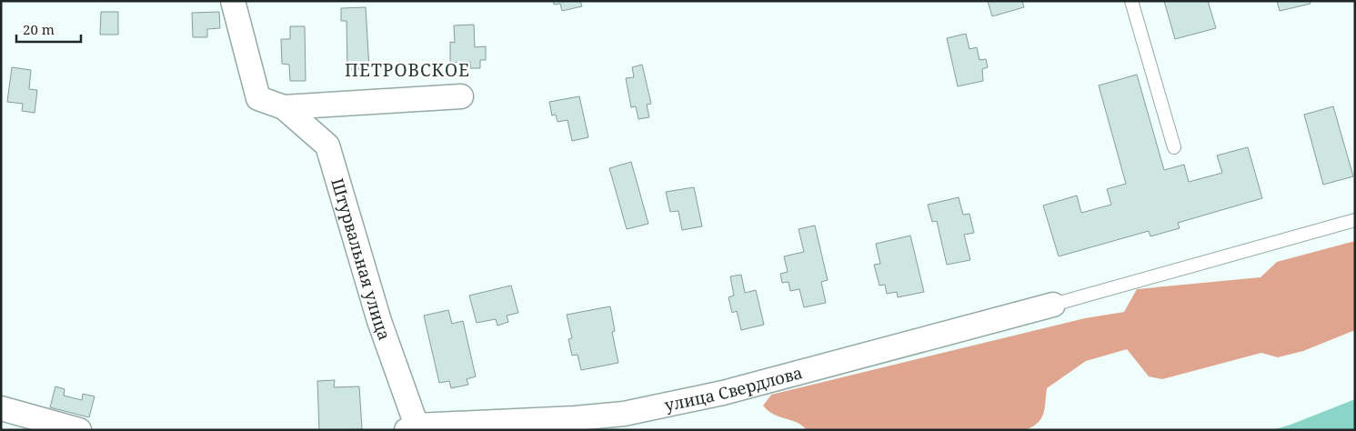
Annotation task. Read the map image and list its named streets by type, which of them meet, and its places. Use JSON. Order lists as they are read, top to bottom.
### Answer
{
  "streets": {
    "street": ["Штурвальная улица", "улица Свердлова"]
  },
  "crossings": [
    ["Штурвальная улица", "улица Свердлова"]
  ],
  "districts": ["ПЕТРОВСКОЕ"],
  "scale_bar": "20 m"
}
